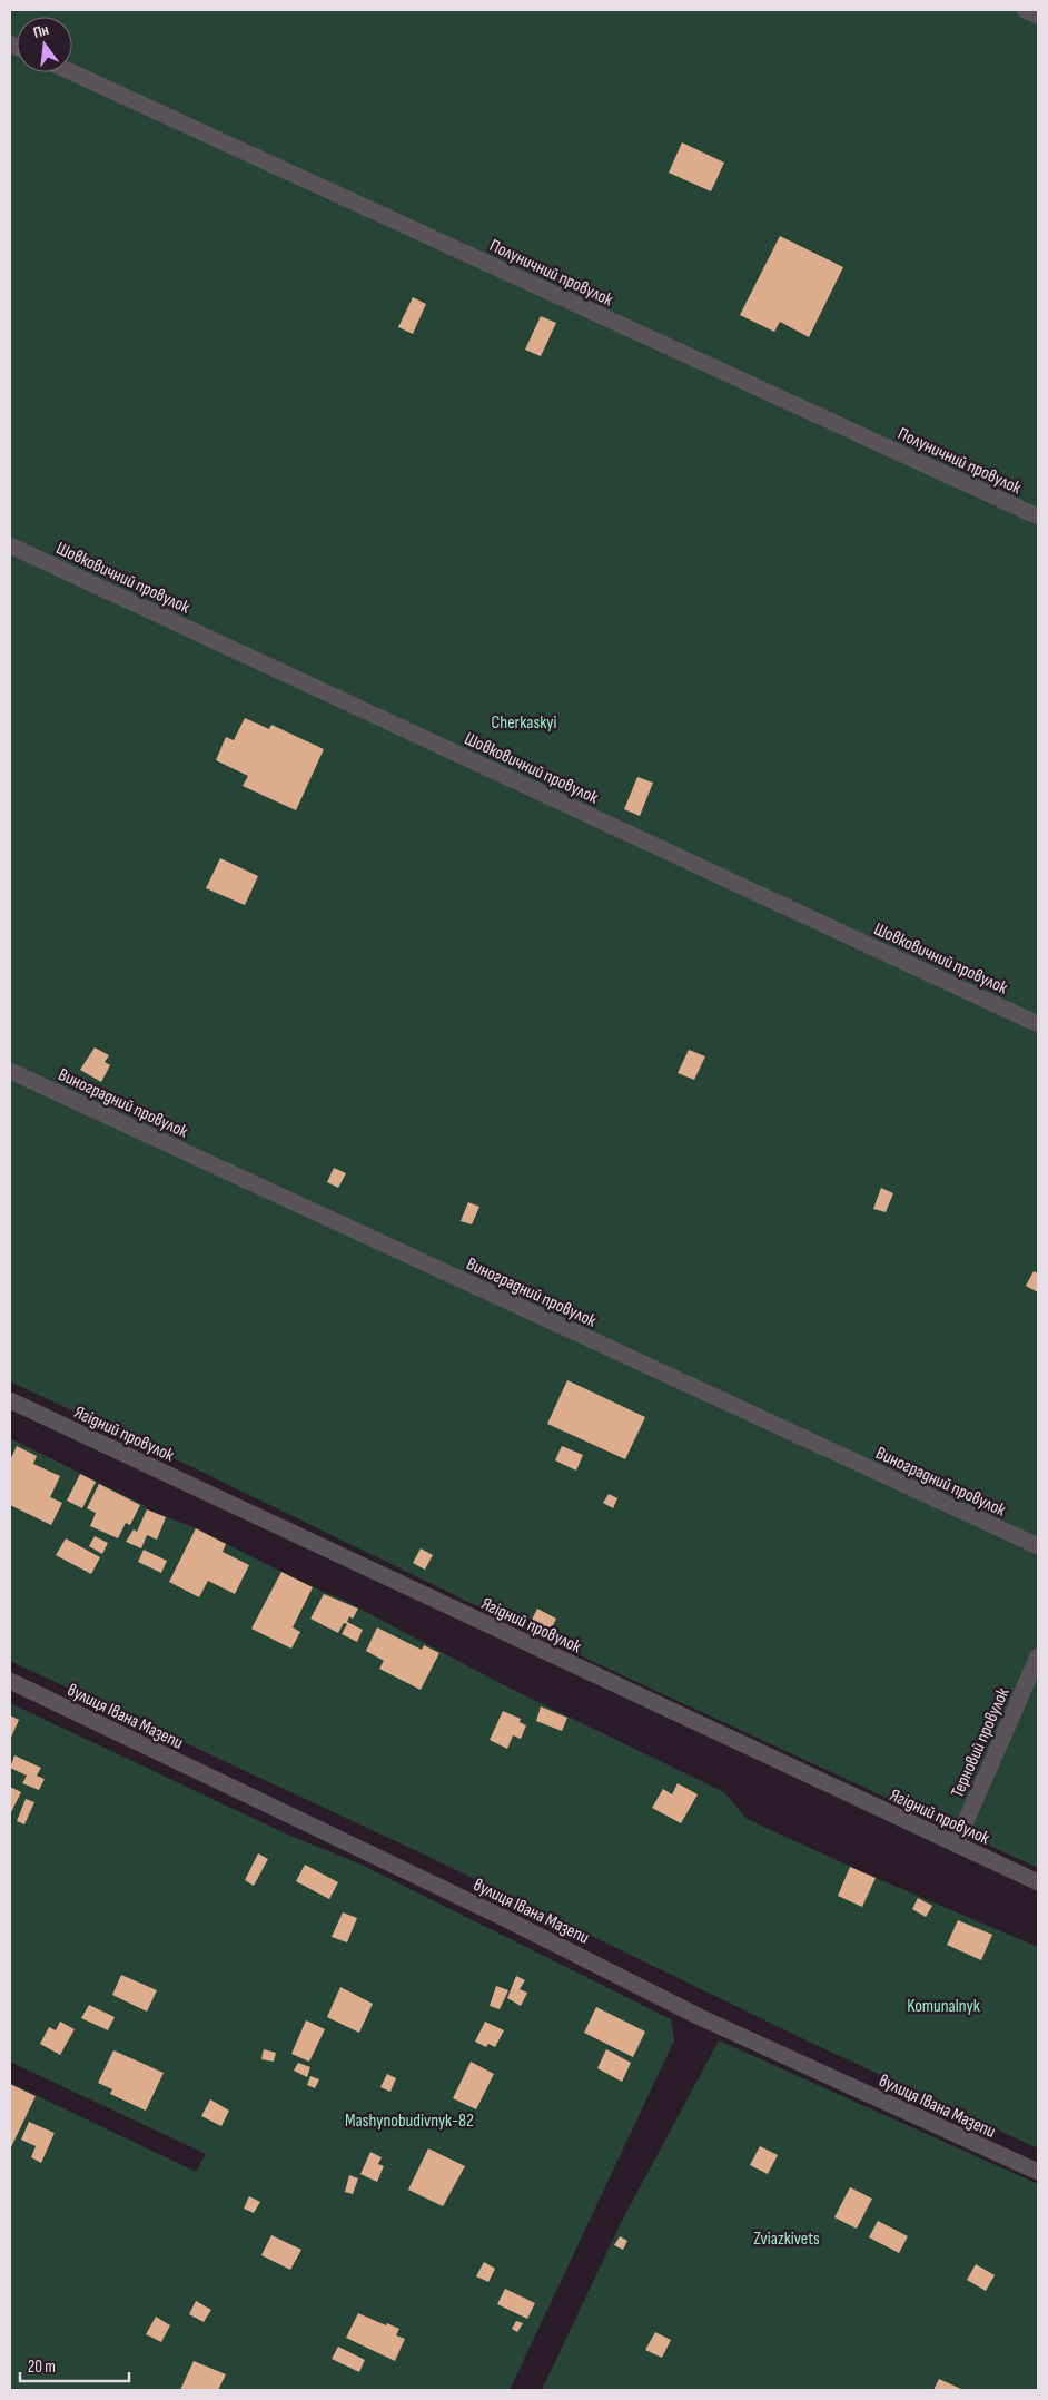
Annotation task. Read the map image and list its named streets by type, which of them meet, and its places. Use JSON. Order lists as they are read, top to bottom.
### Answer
{
  "streets": {
    "street": [
      "Полуничний провулок",
      "Шовковичний провулок",
      "Виноградний провулок",
      "Ягідний провулок",
      "вулиця Івана Мазепи",
      "Терновий провулок"
    ]
  },
  "crossings": [
    ["Ягідний провулок", "Терновий провулок"]
  ],
  "parks": [
    "Cherkaskyi",
    "Komunalnyk",
    "Mashynobudivnyk-82",
    "Zviazkivets"
  ],
  "scale_bar": "20 m",
  "north": "top"
}
